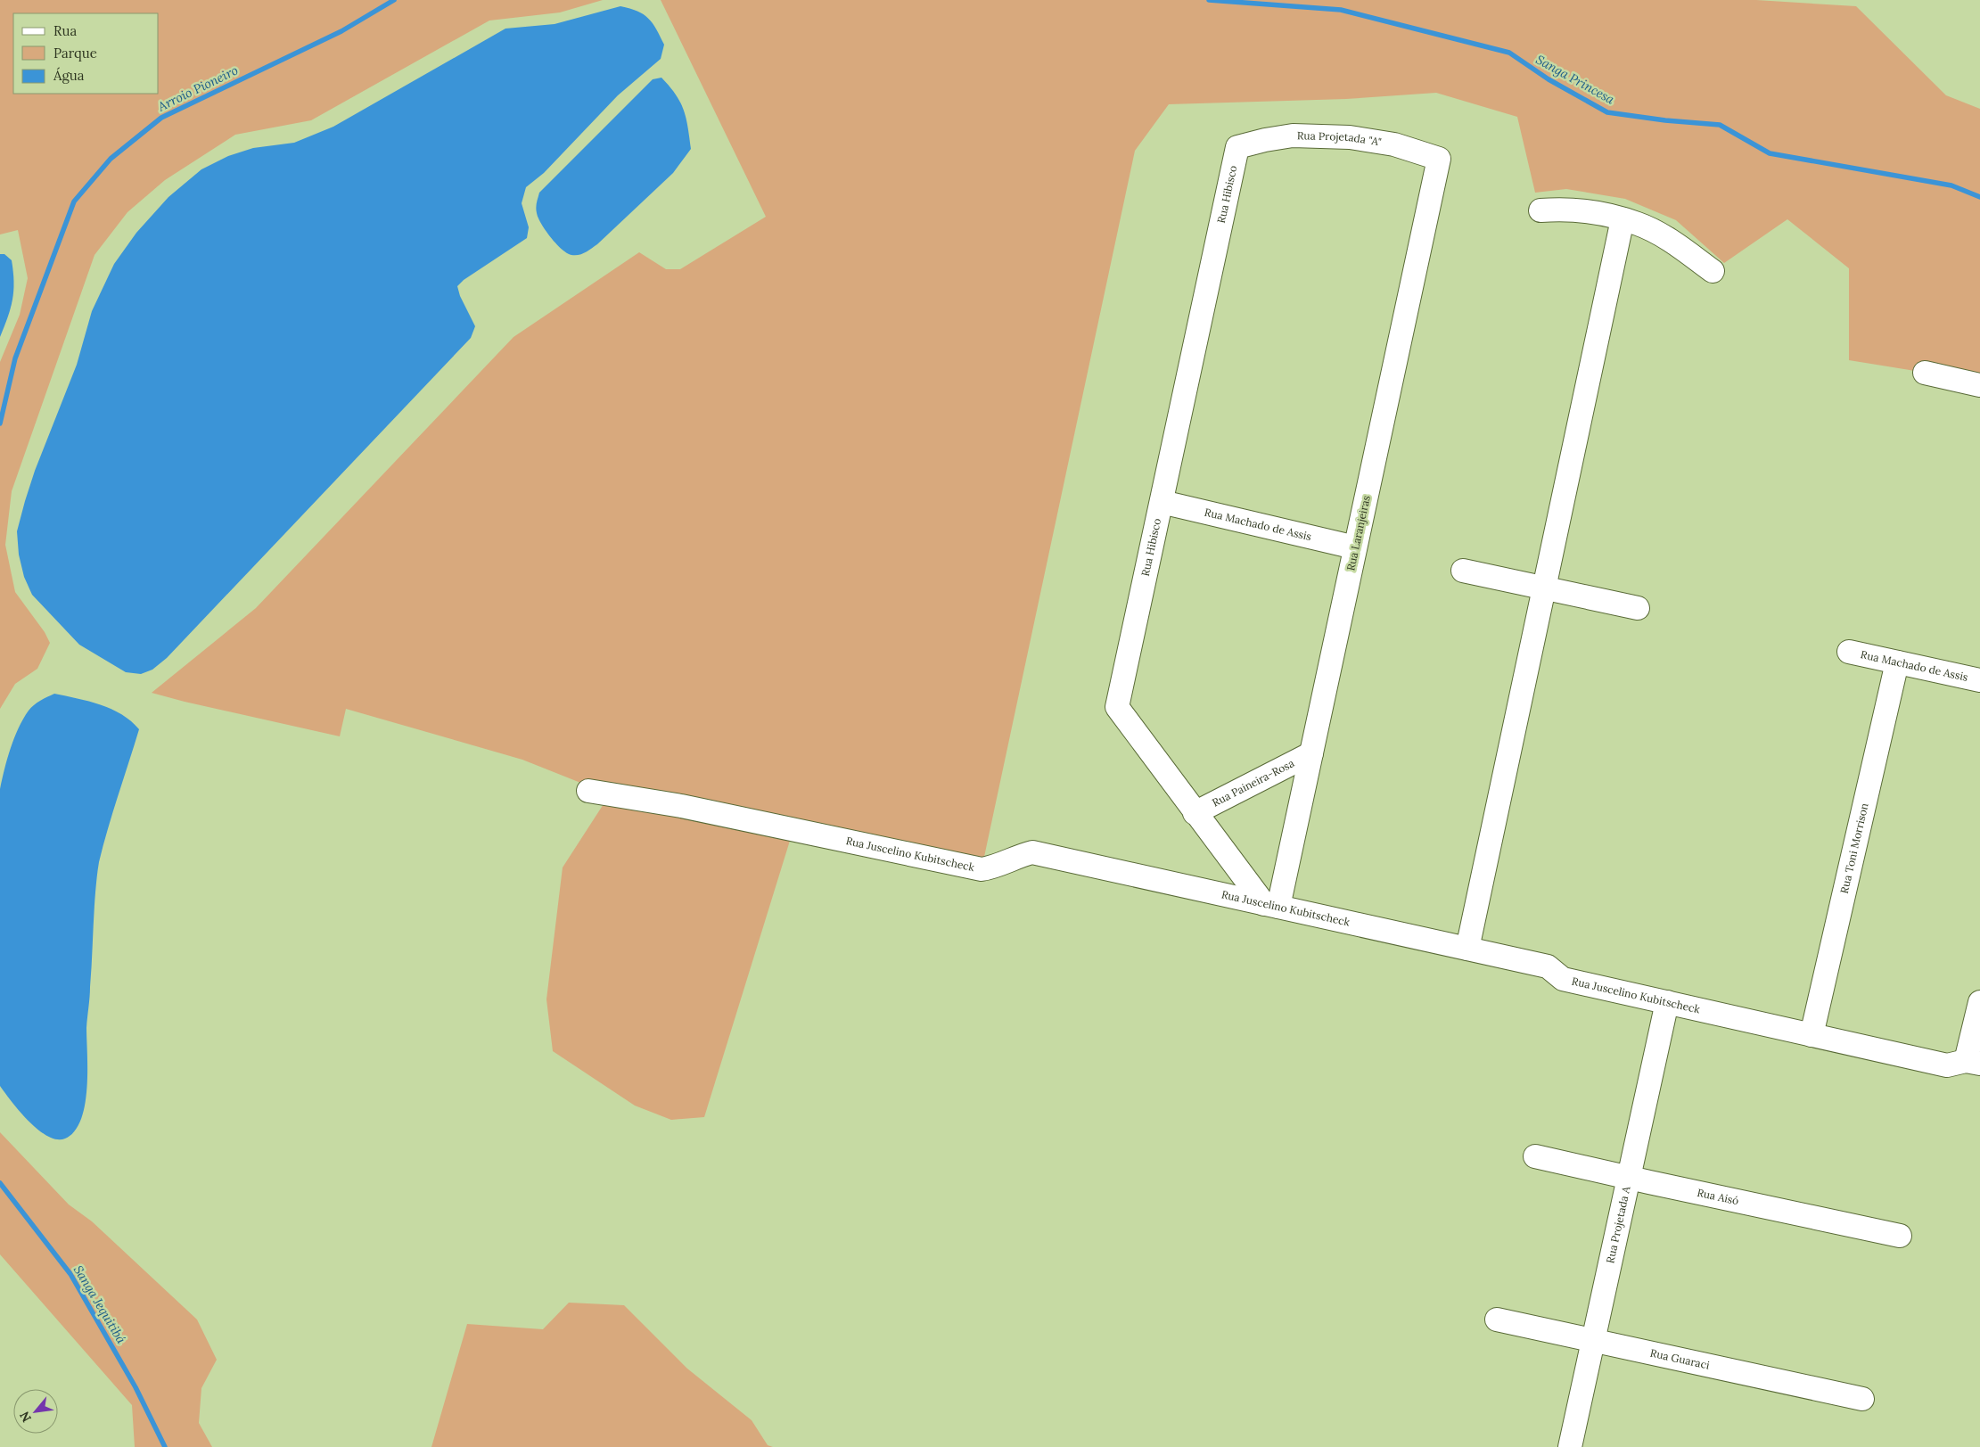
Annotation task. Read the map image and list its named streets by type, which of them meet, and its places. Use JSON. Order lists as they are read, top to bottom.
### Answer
{
  "streets": {
    "street": [
      "Rua Projetada \"A\"",
      "Rua Hibisco",
      "Rua Machado de Assis",
      "Rua Laranjeiras",
      "Rua Paineira-Rosa",
      "Rua Toni Morrison",
      "Rua Juscelino Kubitscheck",
      "Rua Aisó",
      "Rua Projetada A",
      "Rua Guaraci"
    ]
  },
  "crossings": [
    ["Rua Projetada \"A\"", "Rua Hibisco"],
    ["Rua Projetada \"A\"", "Rua Laranjeiras"],
    ["Rua Hibisco", "Rua Machado de Assis"],
    ["Rua Hibisco", "Rua Laranjeiras"],
    ["Rua Hibisco", "Rua Paineira-Rosa"],
    ["Rua Hibisco", "Rua Juscelino Kubitscheck"],
    ["Rua Machado de Assis", "Rua Laranjeiras"],
    ["Rua Machado de Assis", "Rua Toni Morrison"],
    ["Rua Laranjeiras", "Rua Paineira-Rosa"],
    ["Rua Laranjeiras", "Rua Juscelino Kubitscheck"],
    ["Rua Toni Morrison", "Rua Juscelino Kubitscheck"],
    ["Rua Juscelino Kubitscheck", "Rua Projetada A"],
    ["Rua Aisó", "Rua Projetada A"],
    ["Rua Projetada A", "Rua Guaraci"]
  ],
  "water": ["Sanga Princesa", "Arroio Pioneiro", "Sanga Jequitibá"],
  "legend": ["Rua", "Parque", "Água"],
  "north": "bottom left"
}
